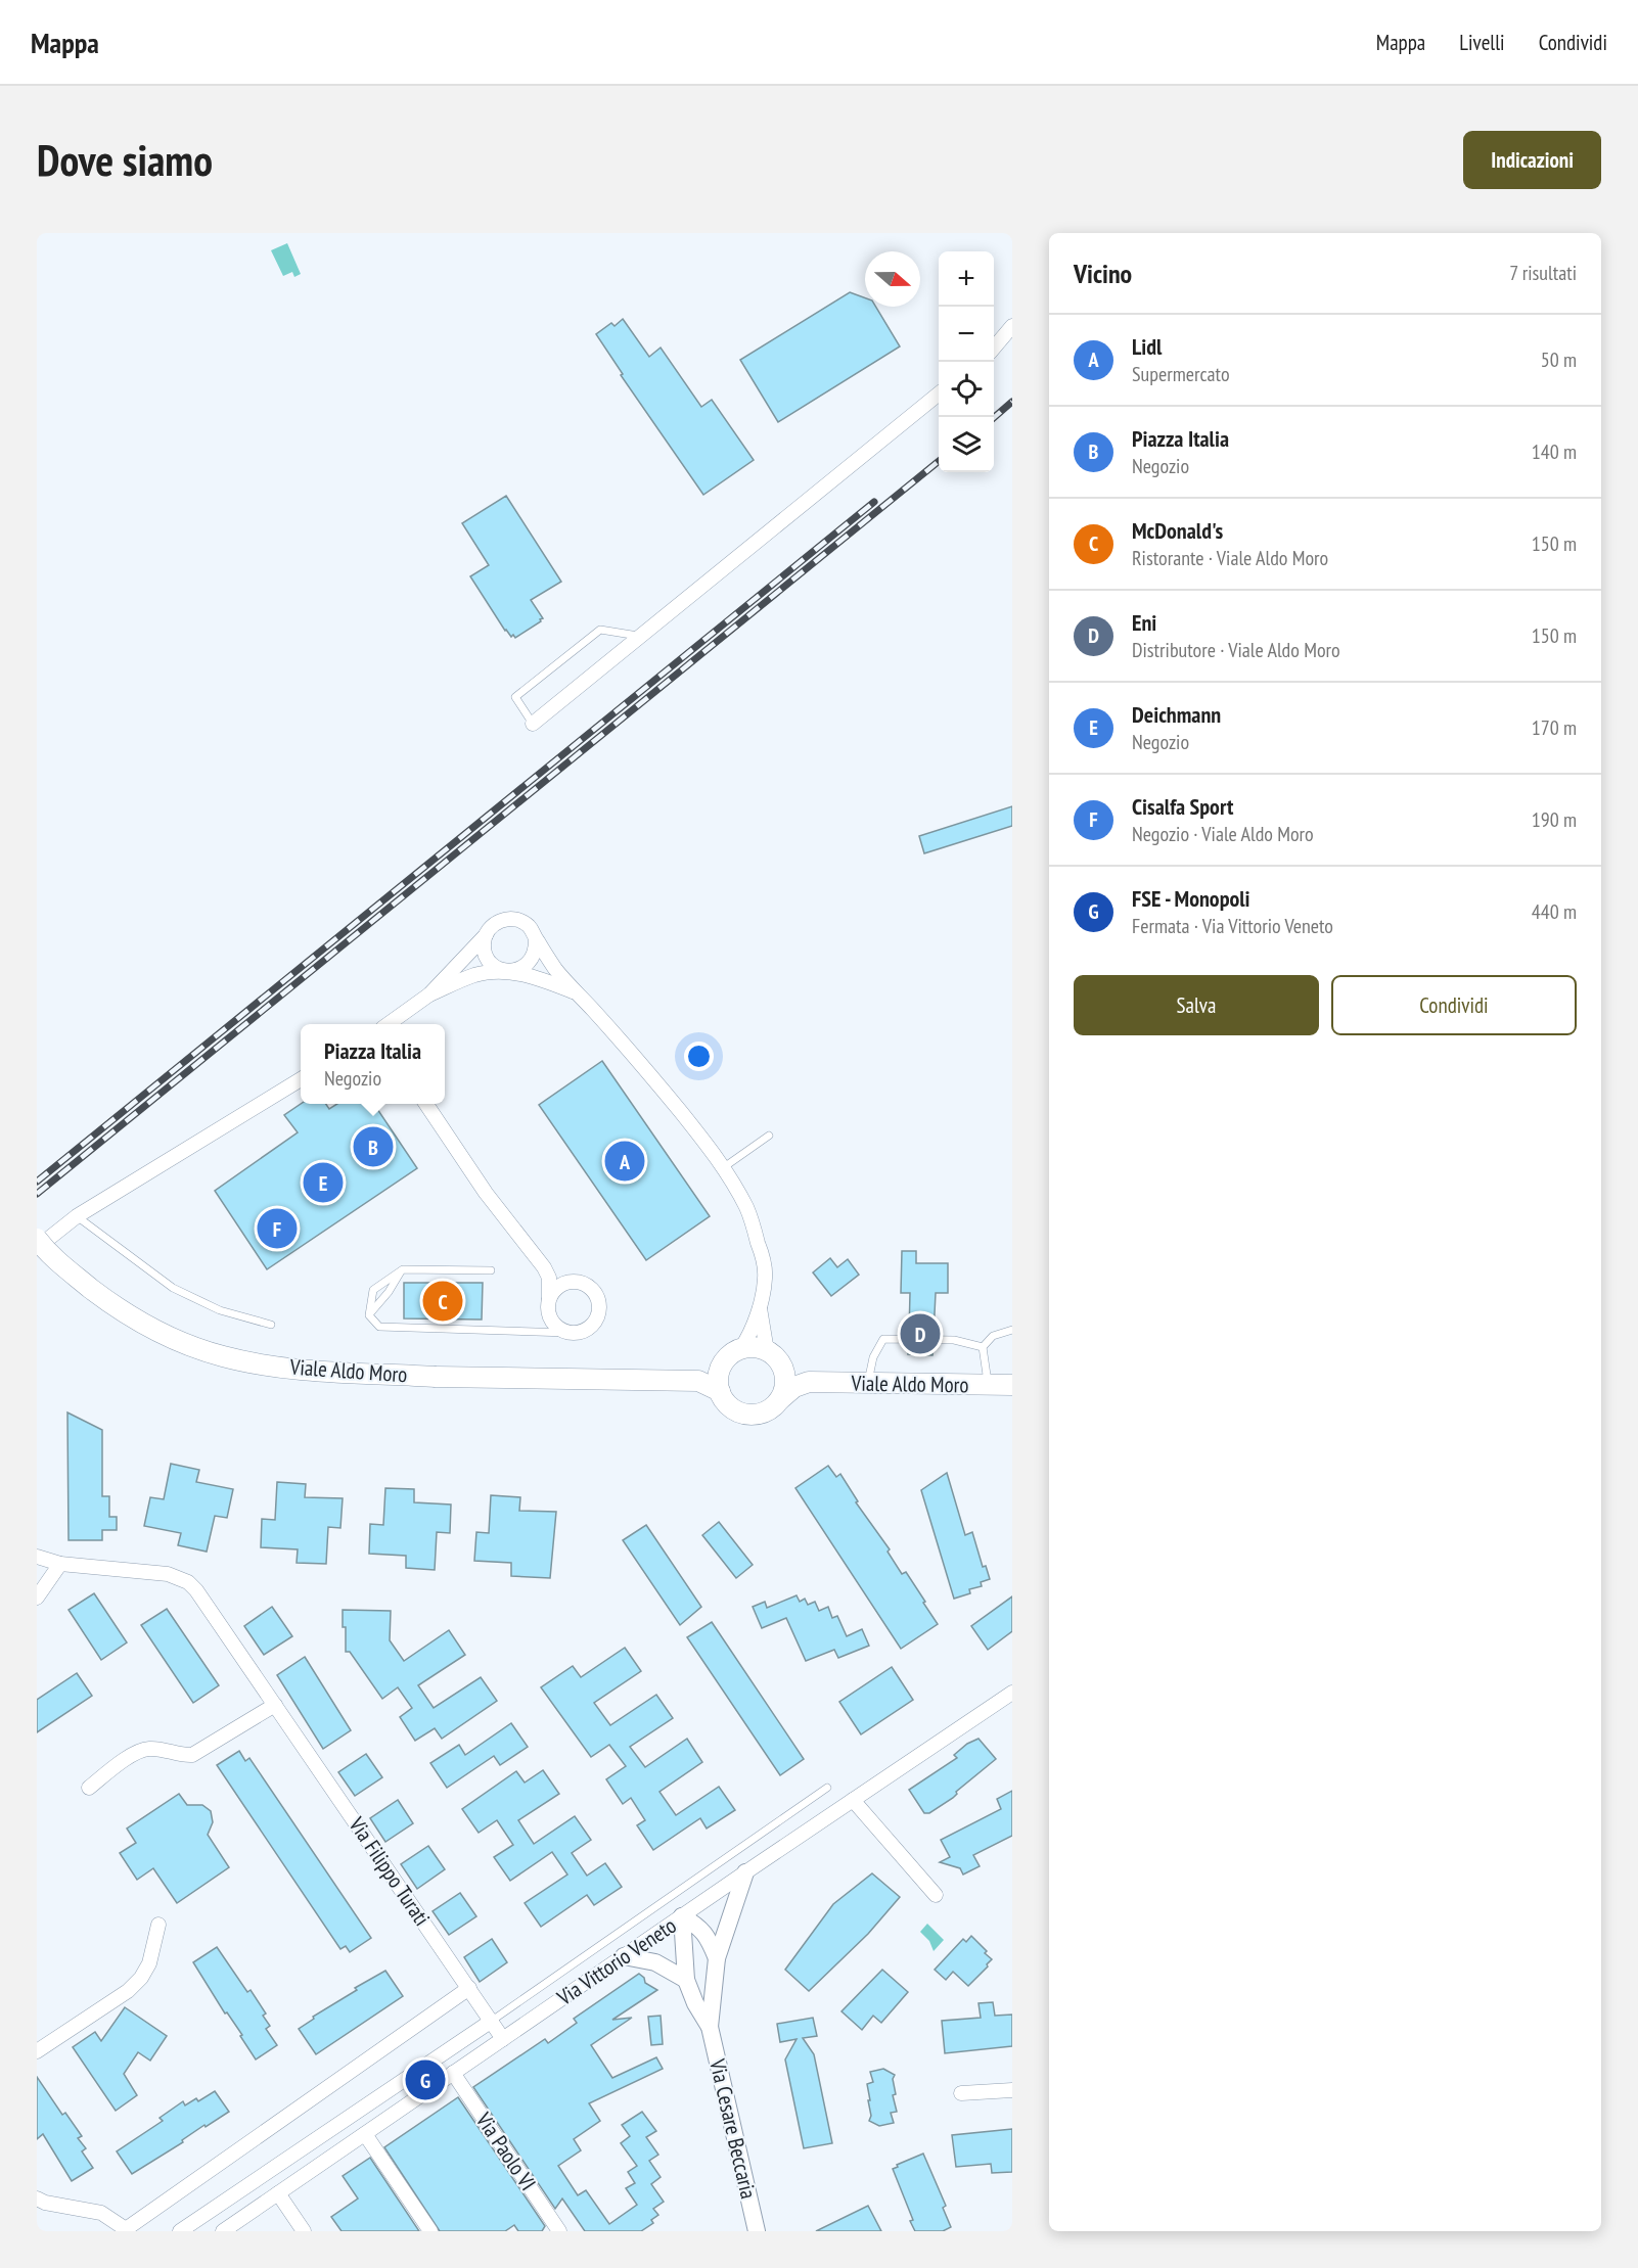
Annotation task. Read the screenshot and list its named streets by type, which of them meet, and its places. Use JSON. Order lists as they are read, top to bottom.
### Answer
{
  "streets": {
    "main road": ["Viale Aldo Moro"],
    "street": [
      "Via Filippo Turati",
      "Via Vittorio Veneto",
      "Via Cesare Beccaria",
      "Via Paolo VI"
    ]
  },
  "crossings": [
    ["Via Filippo Turati", "Via Vittorio Veneto"],
    ["Via Vittorio Veneto", "Via Cesare Beccaria"],
    ["Via Vittorio Veneto", "Via Paolo VI"]
  ],
  "north": "right",
  "page": {
    "header": "Mappa",
    "nav": ["Mappa", "Livelli", "Condividi"],
    "buttons": [
      "Indicazioni",
      ["Salva", "Condividi"]
    ],
    "title": "Dove siamo",
    "heading": ["Vicino", "7 risultati"],
    "map_buttons": ["+", "−"],
    "list": [
      {
        "mark": "A",
        "name": "Lidl",
        "note": "Supermercato",
        "value": "50 m"
      },
      {
        "mark": "B",
        "name": "Piazza Italia",
        "note": "Negozio",
        "value": "140 m"
      },
      {
        "mark": "C",
        "name": "McDonald's",
        "note": "Ristorante · Viale Aldo Moro",
        "value": "150 m"
      },
      {
        "mark": "D",
        "name": "Eni",
        "note": "Distributore · Viale Aldo Moro",
        "value": "150 m"
      },
      {
        "mark": "E",
        "name": "Deichmann",
        "note": "Negozio",
        "value": "170 m"
      },
      {
        "mark": "F",
        "name": "Cisalfa Sport",
        "note": "Negozio · Viale Aldo Moro",
        "value": "190 m"
      },
      {
        "mark": "G",
        "name": "FSE - Monopoli",
        "note": "Fermata · Via Vittorio Veneto",
        "value": "440 m"
      }
    ],
    "popup": ["Piazza Italia", "Negozio"],
    "pins": [
      "B",
      "A",
      "E",
      "F",
      "C",
      "D",
      "G"
    ]
  }
}
